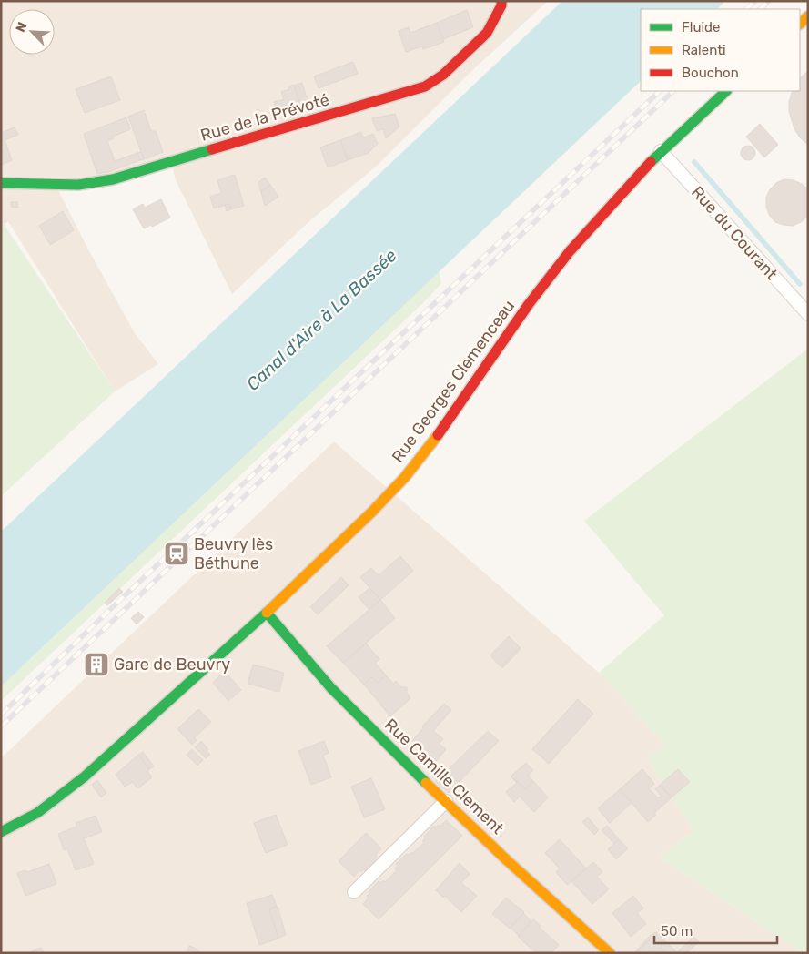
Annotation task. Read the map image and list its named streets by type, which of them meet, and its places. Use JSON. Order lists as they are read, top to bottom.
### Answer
{
  "streets": {
    "street": [
      "Rue de la Prévoté",
      "Rue du Courant",
      "Rue Georges Clemenceau",
      "Rue Camille Clement"
    ]
  },
  "crossings": [
    ["Rue du Courant", "Rue Georges Clemenceau"],
    ["Rue Georges Clemenceau", "Rue Camille Clement"]
  ],
  "water": ["Canal d'Aire à La Bassée"],
  "places": {
    "station": ["Beuvry lès Béthune"],
    "building": ["Gare de Beuvry"]
  },
  "legend": ["Fluide", "Ralenti", "Bouchon"],
  "scale_bar": "50 m",
  "north": "top left"
}
